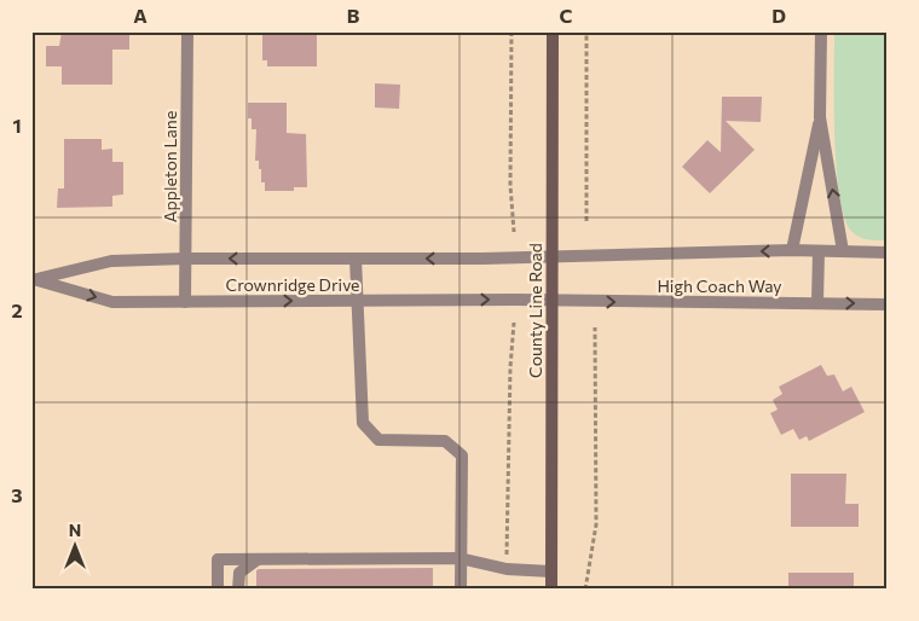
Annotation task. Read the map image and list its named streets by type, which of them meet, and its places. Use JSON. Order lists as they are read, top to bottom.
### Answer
{
  "streets": {
    "main road": ["County Line Road"],
    "street": ["Appleton Lane", "Crownridge Drive", "High Coach Way"]
  },
  "crossings": [
    ["Appleton Lane", "Crownridge Drive"],
    ["Crownridge Drive", "High Coach Way"],
    ["Crownridge Drive", "County Line Road"],
    ["High Coach Way", "County Line Road"]
  ],
  "north": "top",
  "grid": {
    "columns": [
      "A",
      "B",
      "C",
      "D"
    ],
    "rows": ["1", "2", "3"]
  }
}
